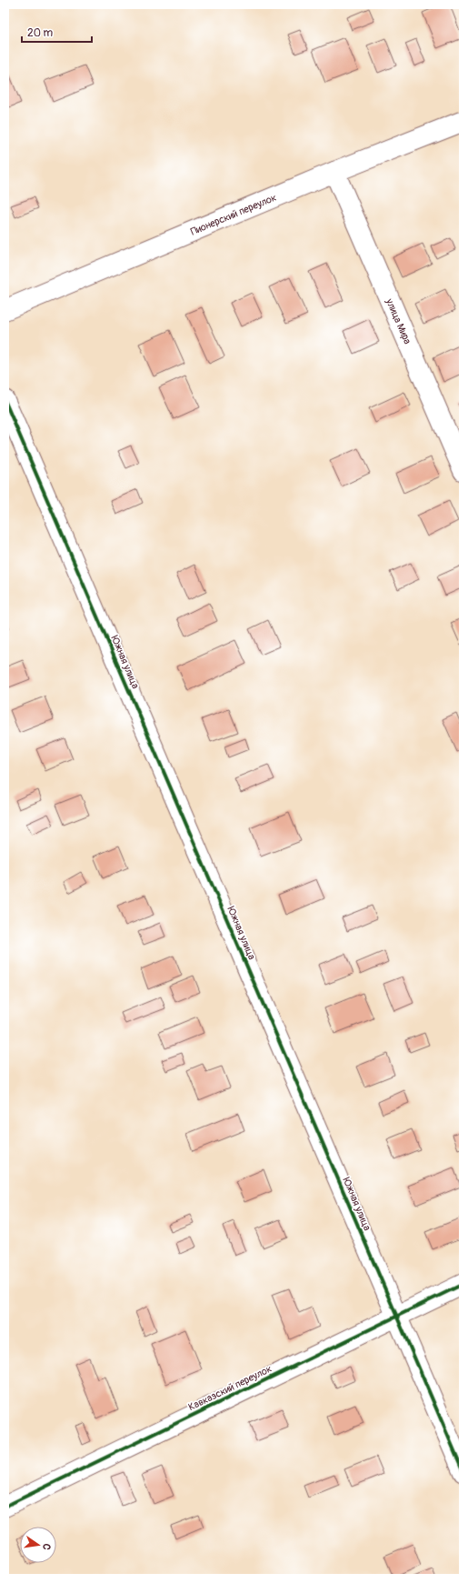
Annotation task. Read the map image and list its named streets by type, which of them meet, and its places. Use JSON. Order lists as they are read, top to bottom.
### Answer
{
  "streets": {
    "street": [
      "Пионерский переулок",
      "улица Мира",
      "Южная улица",
      "Кавказский переулок"
    ]
  },
  "crossings": [
    ["Пионерский переулок", "улица Мира"],
    ["Южная улица", "Кавказский переулок"]
  ],
  "scale_bar": "20 m",
  "north": "right"
}
